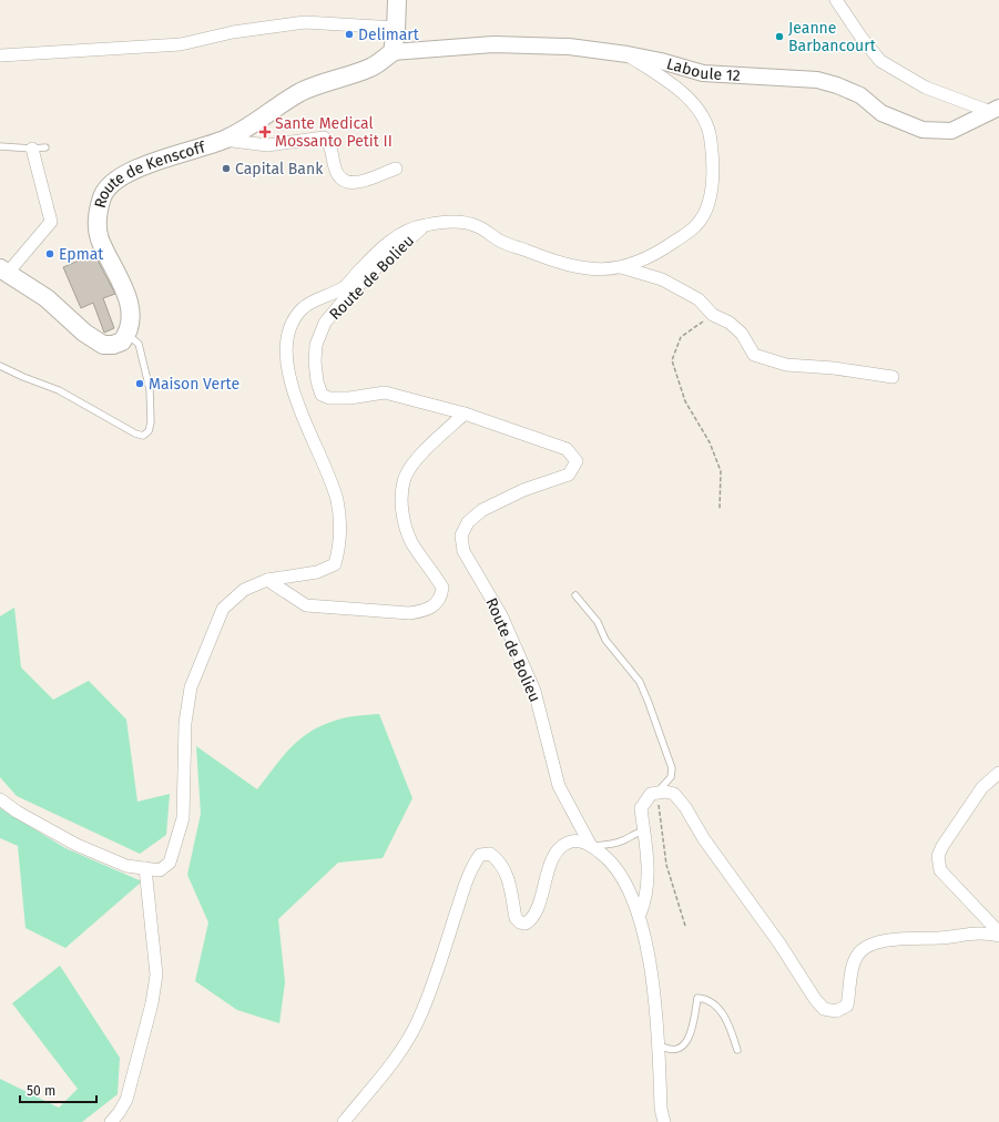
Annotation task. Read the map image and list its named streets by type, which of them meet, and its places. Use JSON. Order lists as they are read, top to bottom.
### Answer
{
  "streets": {
    "main road": ["Route de Kenscoff"],
    "street": ["Laboule 12", "Route de Bolieu"]
  },
  "crossings": [
    ["Laboule 12", "Route de Kenscoff"]
  ],
  "places": {
    "other": [
      "Delimart",
      "Jeanne Barbancourt",
      "Capital Bank",
      "Epmat",
      "Maison Verte"
    ],
    "health": ["Sante Medical Mossanto Petit II"]
  },
  "scale_bar": "50 m"
}
